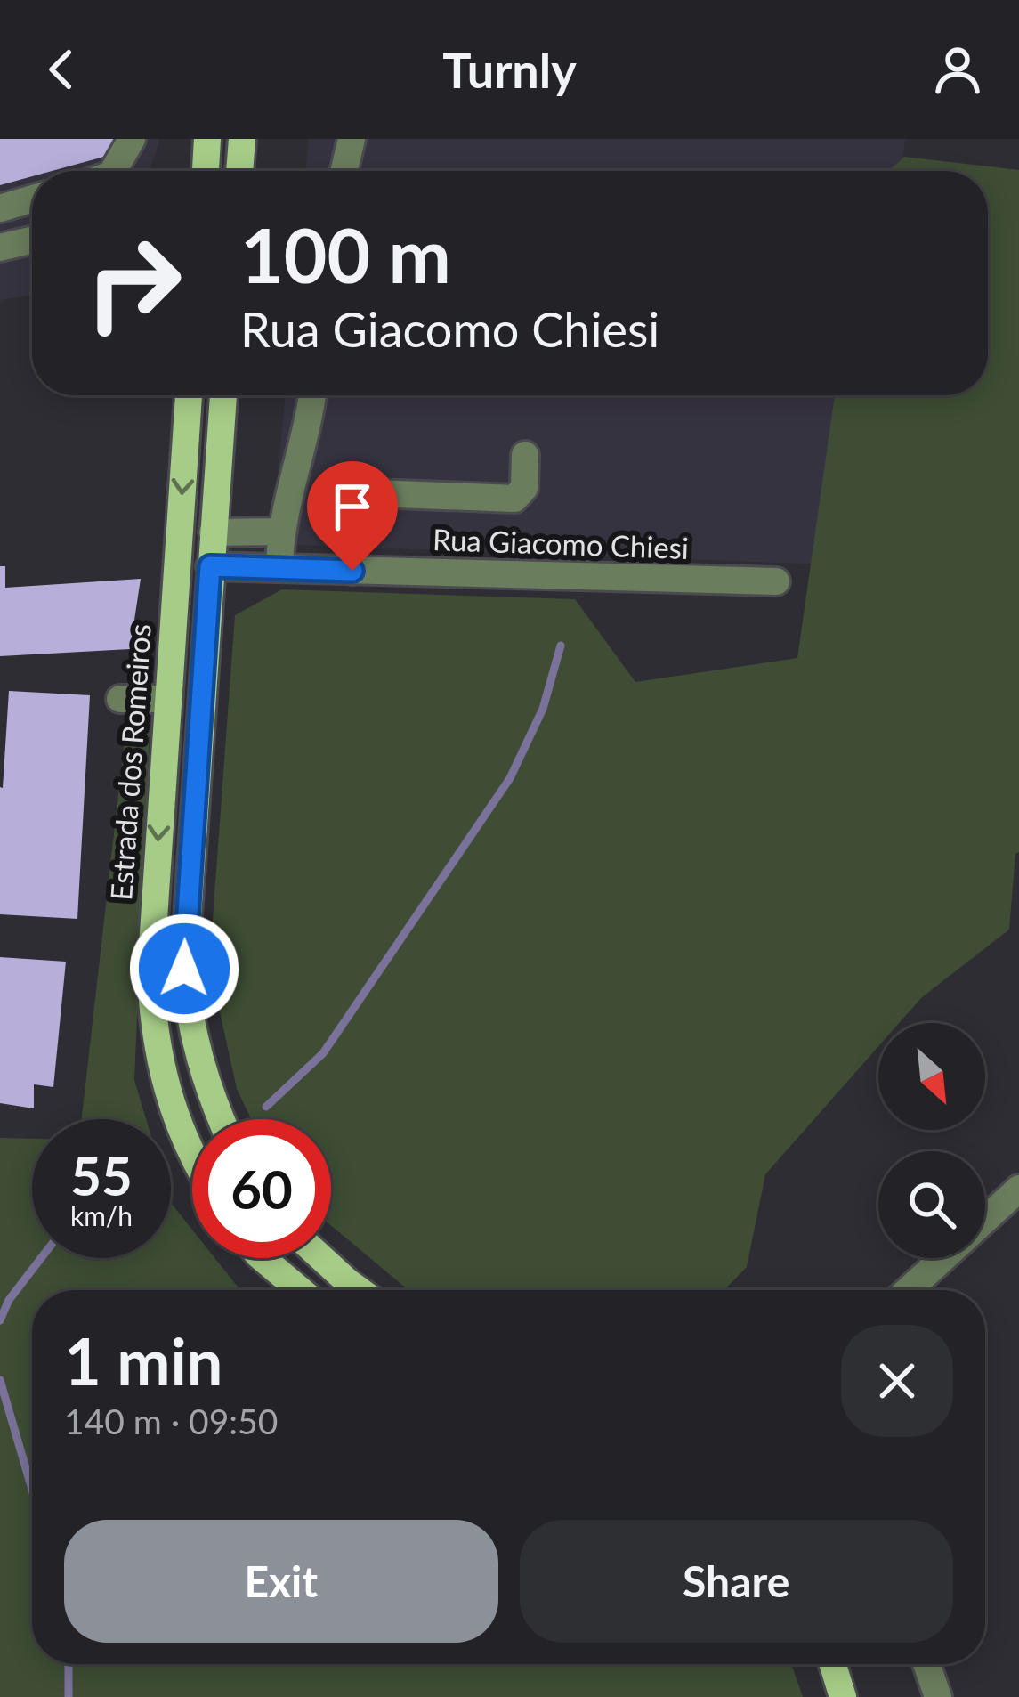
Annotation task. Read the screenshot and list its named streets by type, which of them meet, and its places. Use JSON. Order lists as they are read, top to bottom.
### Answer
{
  "streets": {
    "main road": ["Estrada dos Romeiros"],
    "lane": ["Rua Giacomo Chiesi"]
  },
  "north": "bottom right",
  "page": {
    "header": "Turnly",
    "turn": ["100 m", "Rua Giacomo Chiesi"],
    "speed": "55 km/h",
    "limit": "60",
    "heading": ["1 min", "140 m · 09:50"],
    "buttons": ["Exit", "Share"]
  }
}
